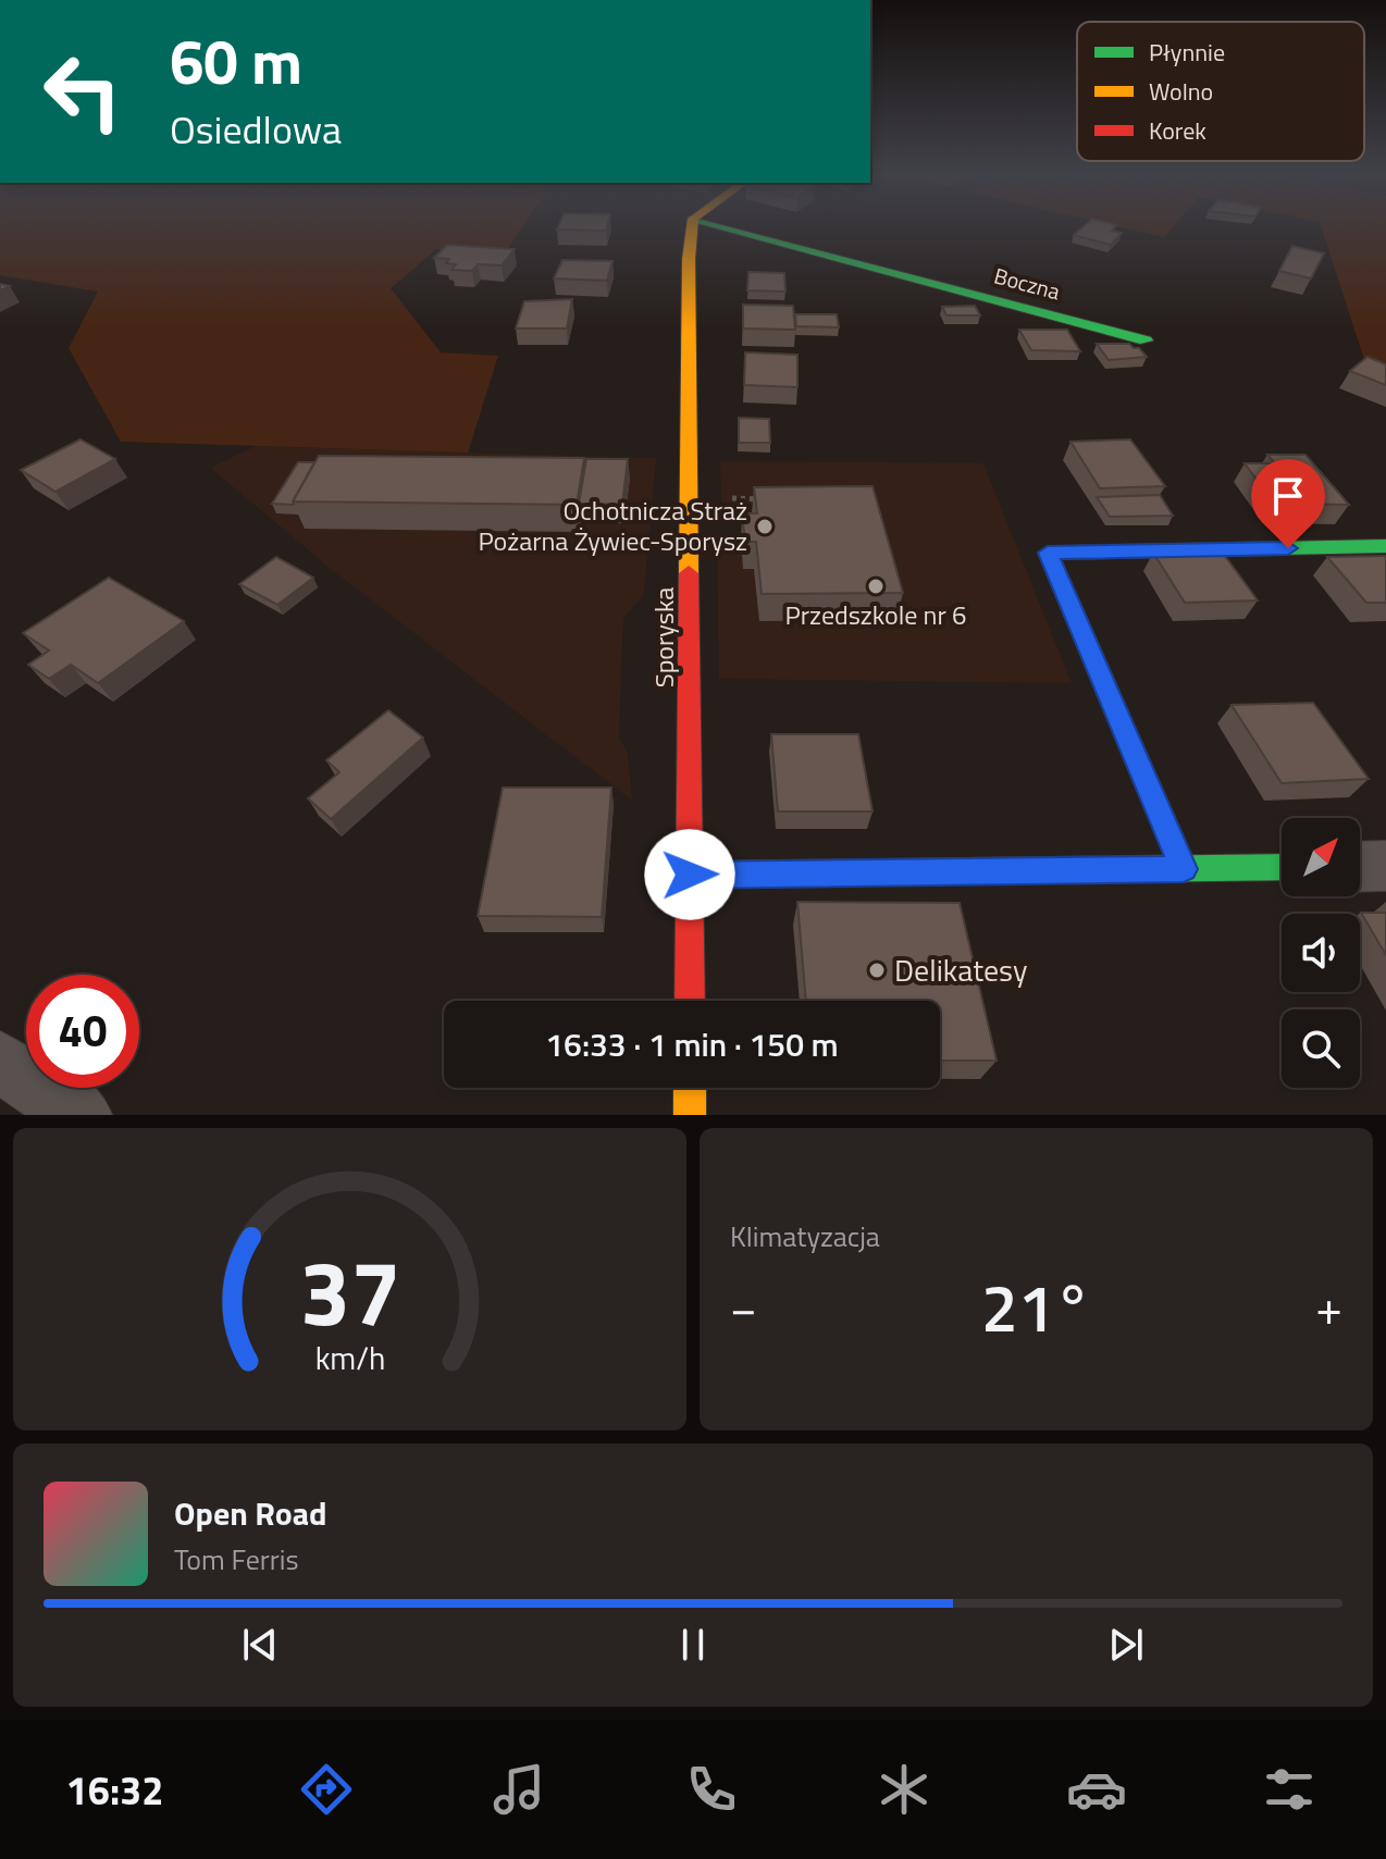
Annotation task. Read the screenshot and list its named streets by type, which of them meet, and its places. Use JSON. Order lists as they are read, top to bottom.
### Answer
{
  "streets": {
    "street": ["Boczna", "Sporyska"]
  },
  "places": ["Ochotnicza Straż Pożarna Żywiec-Sporysz", "Przedszkole nr 6", "Delikatesy"],
  "legend": ["Płynnie", "Wolno", "Korek"],
  "north": "top right",
  "page": {
    "turn": ["60 m", "Osiedlowa"],
    "limit": "40",
    "trip": "16:33 · 1 min · 150 m",
    "tile": "Klimatyzacja",
    "heat": ["−", "21°", "+"],
    "song": ["Open Road", "Tom Ferris"],
    "tabs": "16:32",
    "gauge": ["37", "km/h"]
  }
}
